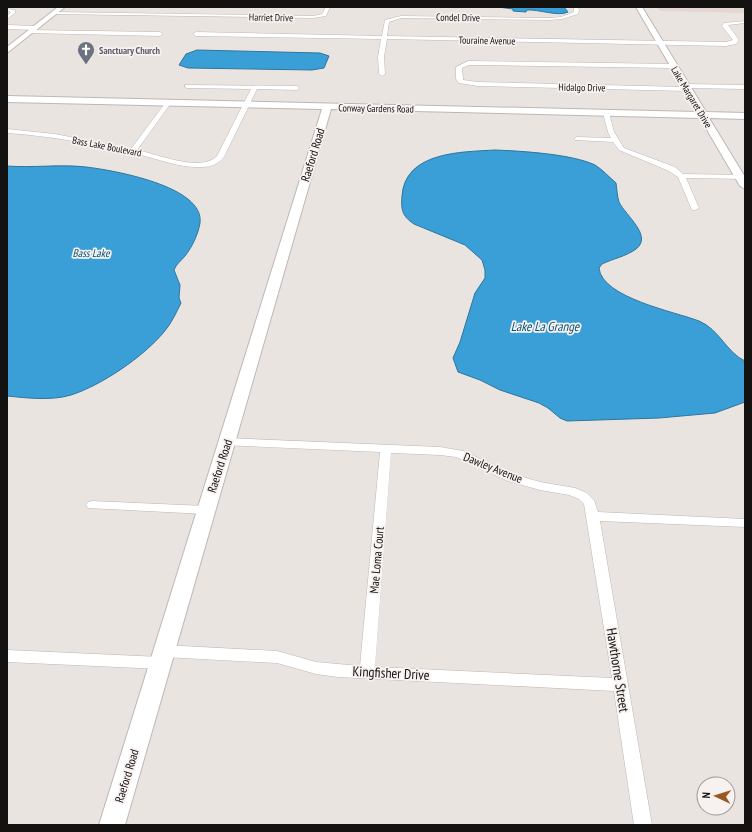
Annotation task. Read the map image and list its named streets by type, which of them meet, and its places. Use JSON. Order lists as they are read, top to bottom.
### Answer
{
  "streets": {
    "street": [
      "Harriet Drive",
      "Condel Drive",
      "Touraine Avenue",
      "Hidalgo Drive",
      "Lake Margaret Drive",
      "Conway Gardens Road",
      "Bass Lake Boulevard",
      "Raeford Road",
      "Dawley Avenue",
      "Mae Loma Court",
      "Hawthorne Street",
      "Kingfisher Drive"
    ]
  },
  "crossings": [
    ["Condel Drive", "Touraine Avenue"],
    ["Touraine Avenue", "Lake Margaret Drive"],
    ["Hidalgo Drive", "Lake Margaret Drive"],
    ["Lake Margaret Drive", "Conway Gardens Road"],
    ["Conway Gardens Road", "Bass Lake Boulevard"],
    ["Conway Gardens Road", "Raeford Road"],
    ["Raeford Road", "Dawley Avenue"],
    ["Raeford Road", "Kingfisher Drive"],
    ["Dawley Avenue", "Mae Loma Court"],
    ["Dawley Avenue", "Hawthorne Street"],
    ["Mae Loma Court", "Kingfisher Drive"],
    ["Hawthorne Street", "Kingfisher Drive"]
  ],
  "water": ["Bass Lake", "Lake La Grange"],
  "places": {
    "church": ["Sanctuary Church"]
  },
  "north": "left"
}
